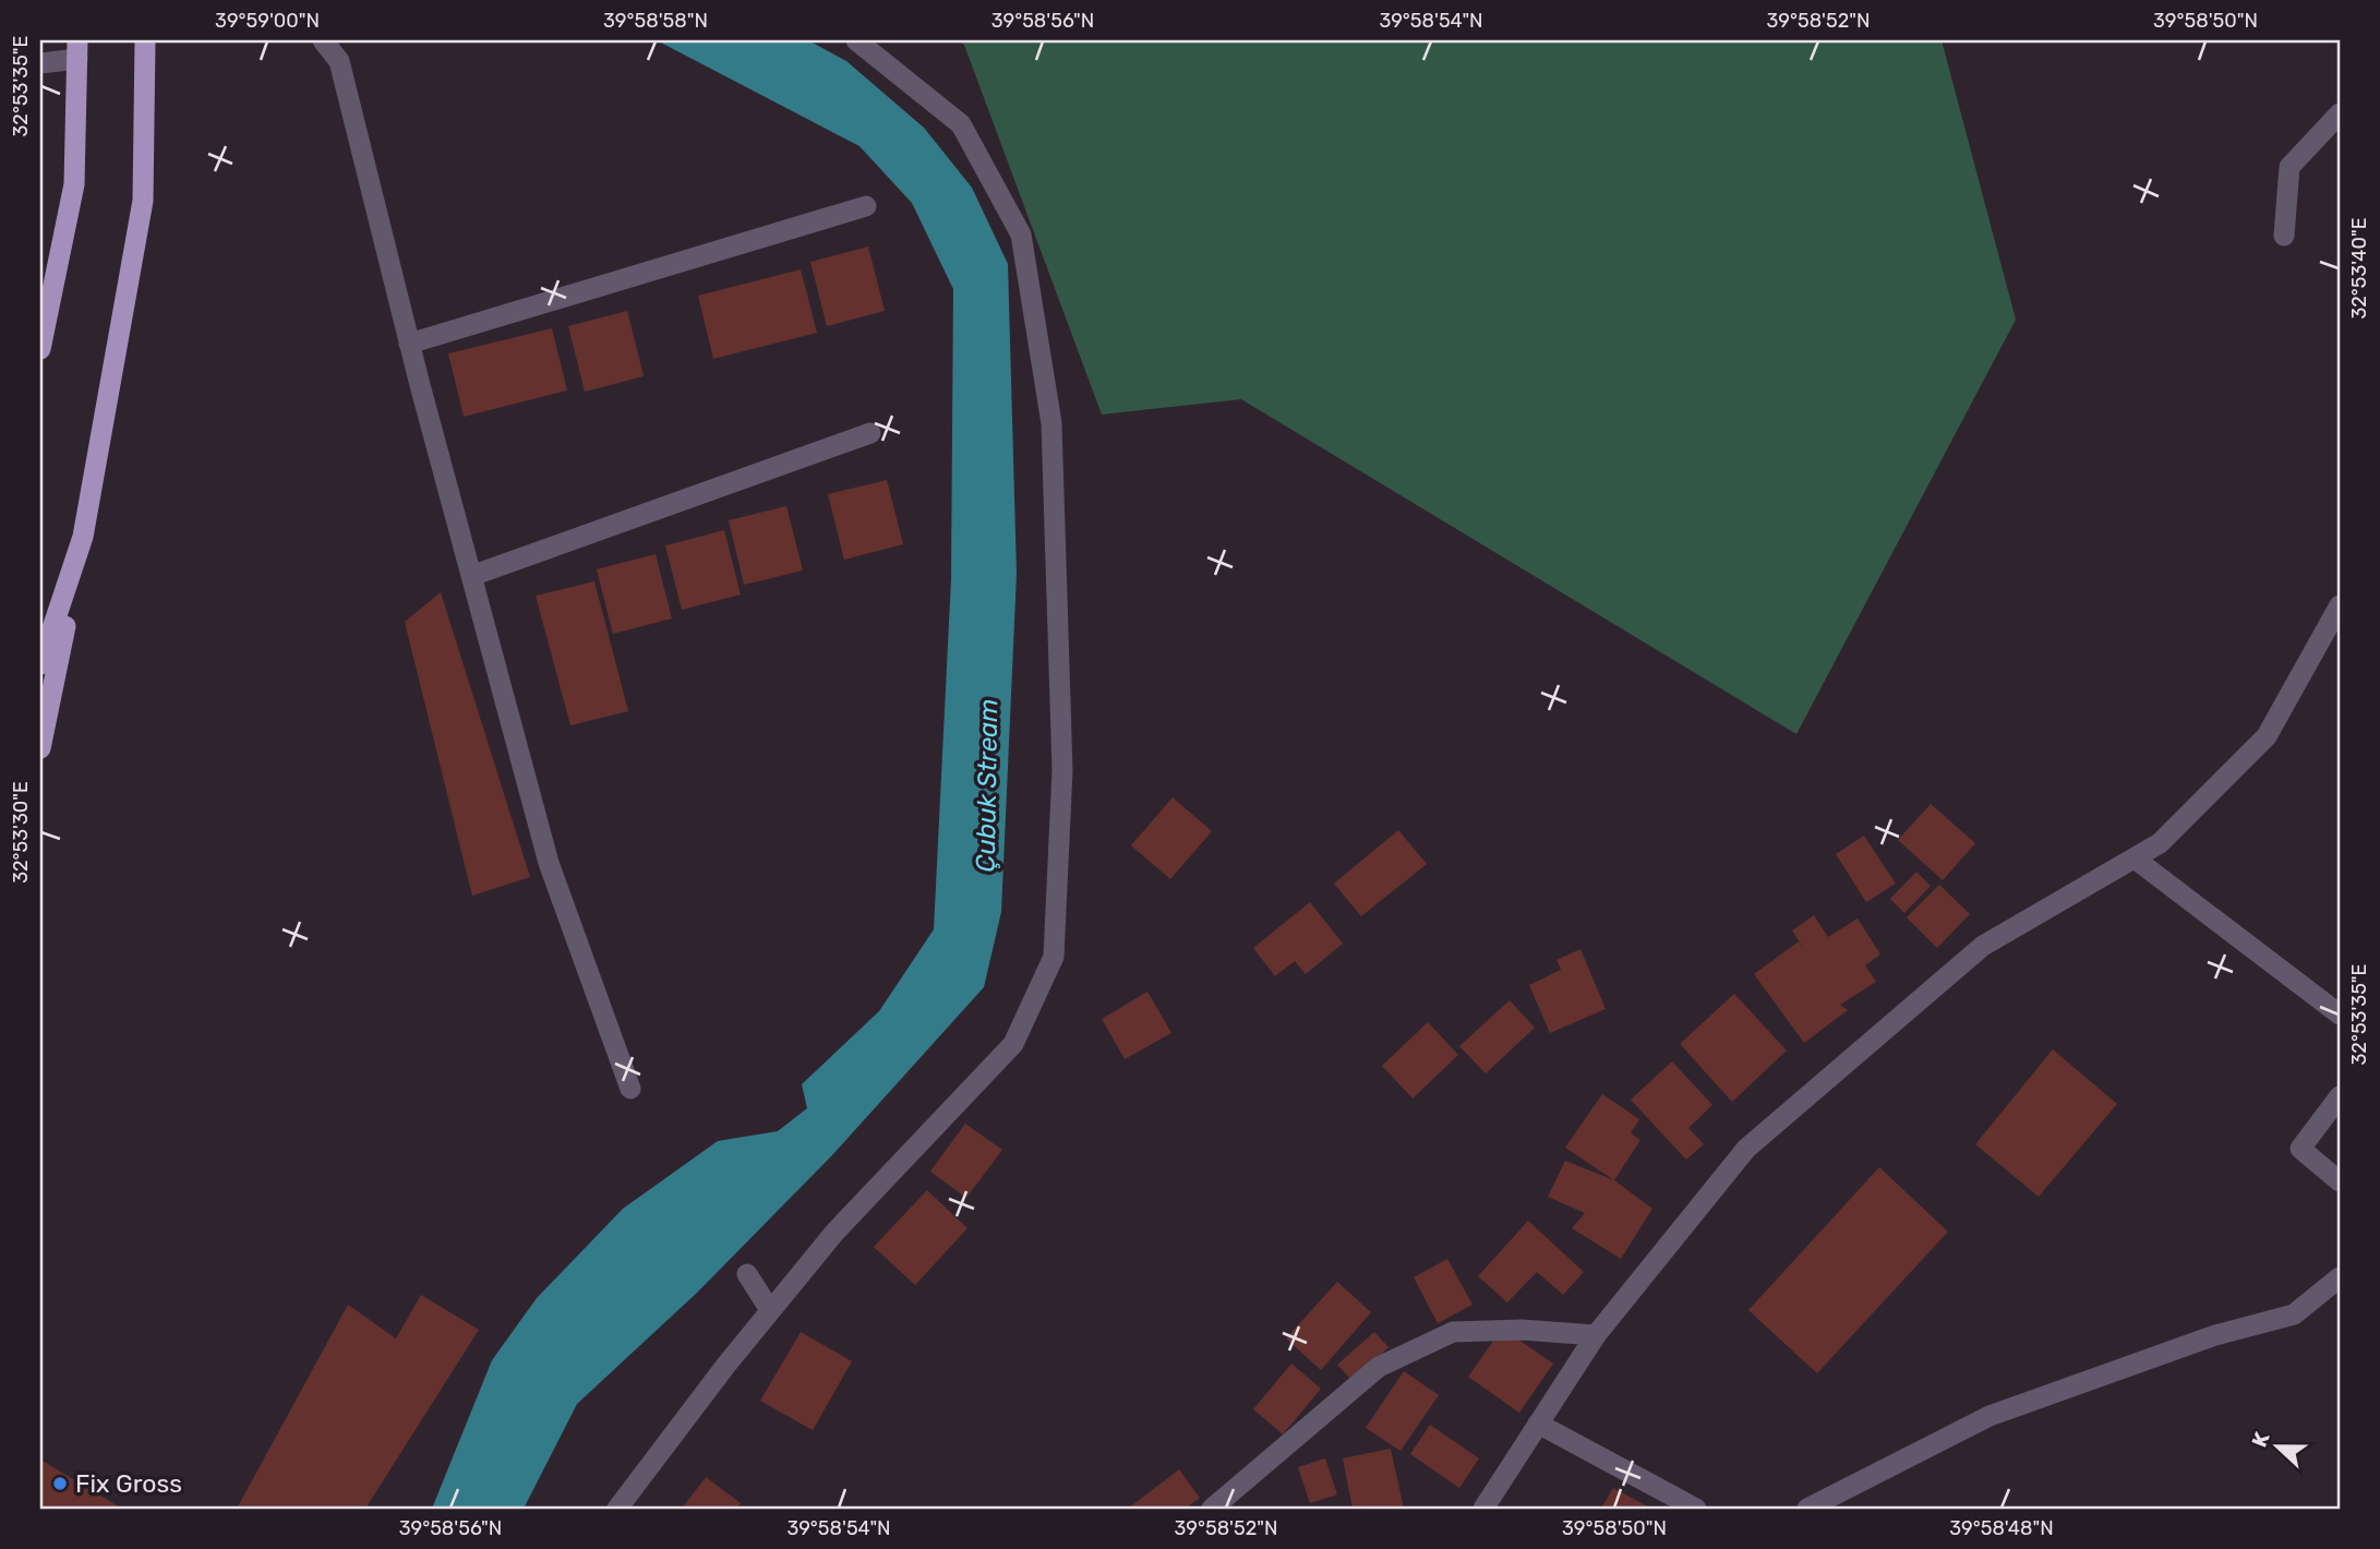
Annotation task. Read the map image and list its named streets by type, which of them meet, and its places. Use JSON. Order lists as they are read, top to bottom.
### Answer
{
  "water": ["Çubuk Stream"],
  "places": ["Fix Gross"],
  "north": "left",
  "coordinates": [
    "39°59'00\"N",
    "39°58'58\"N",
    "39°58'56\"N",
    "39°58'54\"N",
    "39°58'52\"N",
    "39°58'50\"N",
    "32°53'35\"E",
    "32°53'40\"E",
    "32°53'30\"E",
    "39°58'48\"N"
  ]
}
